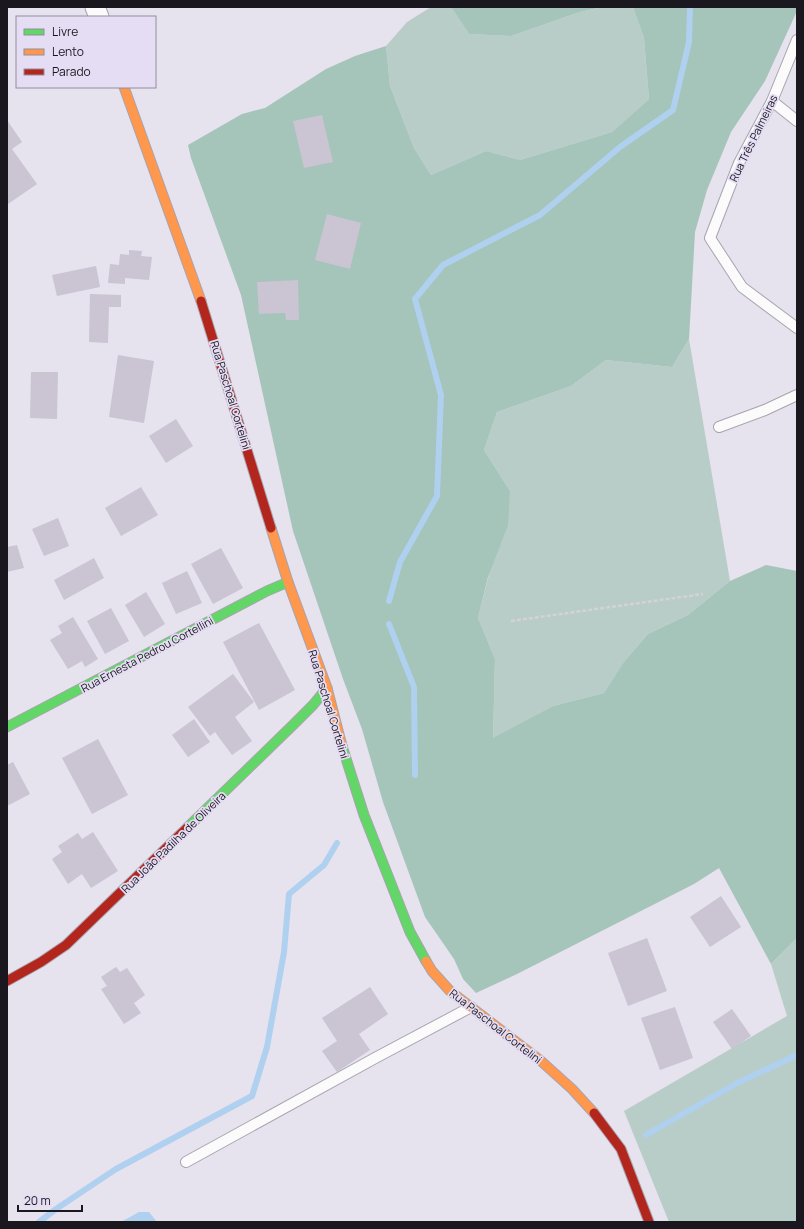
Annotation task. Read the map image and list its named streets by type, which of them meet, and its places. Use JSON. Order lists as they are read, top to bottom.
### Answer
{
  "streets": {
    "street": ["Rua Paschoal Cortelini", "Rua Ernesta Pedrou Cortellini", "Rua João Padilha de Oliveira"],
    "lane": ["Rua Três Palmeiras"]
  },
  "crossings": [
    ["Rua Paschoal Cortelini", "Rua Ernesta Pedrou Cortellini"],
    ["Rua Paschoal Cortelini", "Rua João Padilha de Oliveira"]
  ],
  "legend": ["Livre", "Lento", "Parado"],
  "scale_bar": "20 m"
}
